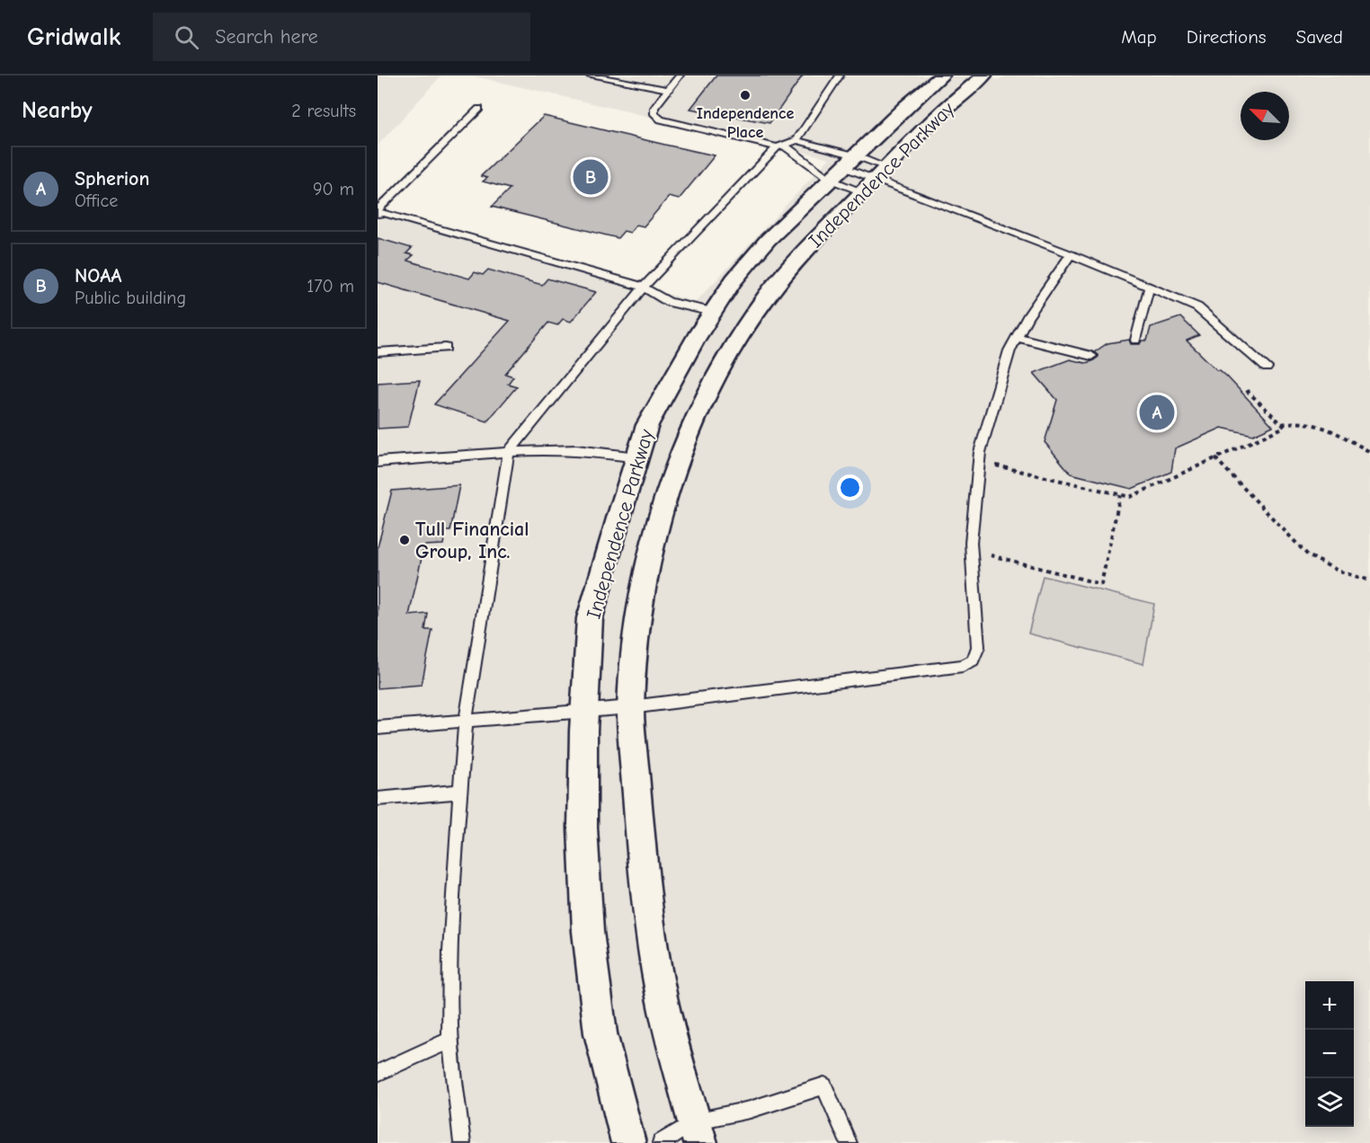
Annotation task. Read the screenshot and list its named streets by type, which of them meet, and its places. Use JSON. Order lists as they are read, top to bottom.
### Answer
{
  "streets": {
    "street": ["Independence Parkway"]
  },
  "places": ["Independence Place", "Tull Financial Group, Inc."],
  "north": "top left",
  "page": {
    "header": "Gridwalk",
    "search": "Search here",
    "nav": ["Map", "Directions", "Saved"],
    "heading": ["Nearby", "2 results"],
    "list": [
      {
        "mark": "A",
        "name": "Spherion",
        "note": "Office",
        "value": "90 m"
      },
      {
        "mark": "B",
        "name": "NOAA",
        "note": "Public building",
        "value": "170 m"
      }
    ],
    "pins": ["B", "A"],
    "map_buttons": ["+", "−"]
  }
}
